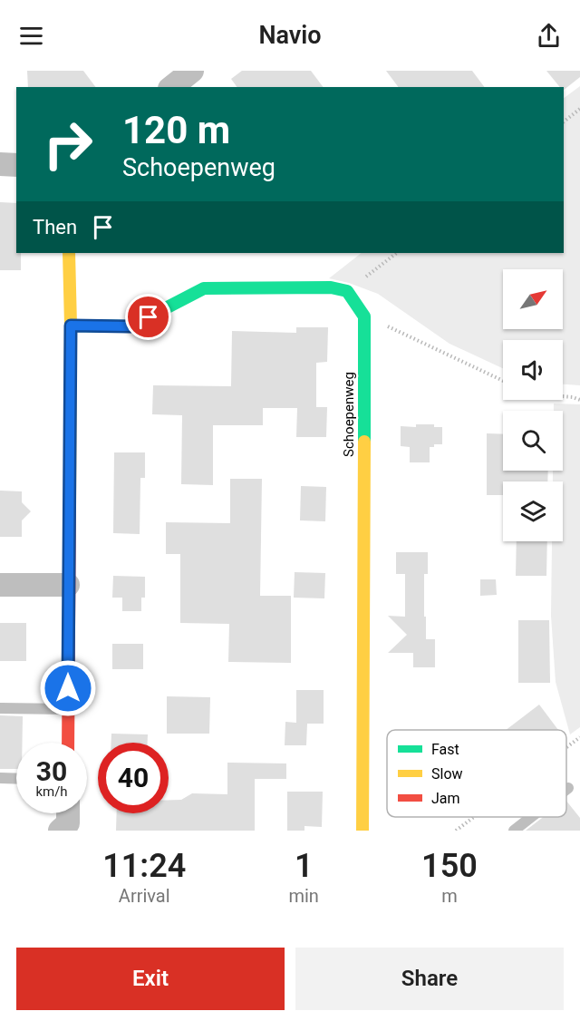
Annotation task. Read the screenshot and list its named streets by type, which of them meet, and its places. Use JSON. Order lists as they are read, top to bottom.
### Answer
{
  "streets": {
    "street": ["Schoepenweg"]
  },
  "legend": ["Fast", "Slow", "Jam"],
  "north": "top right",
  "page": {
    "header": "Navio",
    "turn": ["120 m", "Schoepenweg"],
    "then": "Then",
    "speed": "30 km/h",
    "limit": "40",
    "eta": [
      "11:24",
      "Arrival",
      "1",
      "min",
      "150",
      "m"
    ],
    "buttons": ["Exit", "Share"]
  }
}
